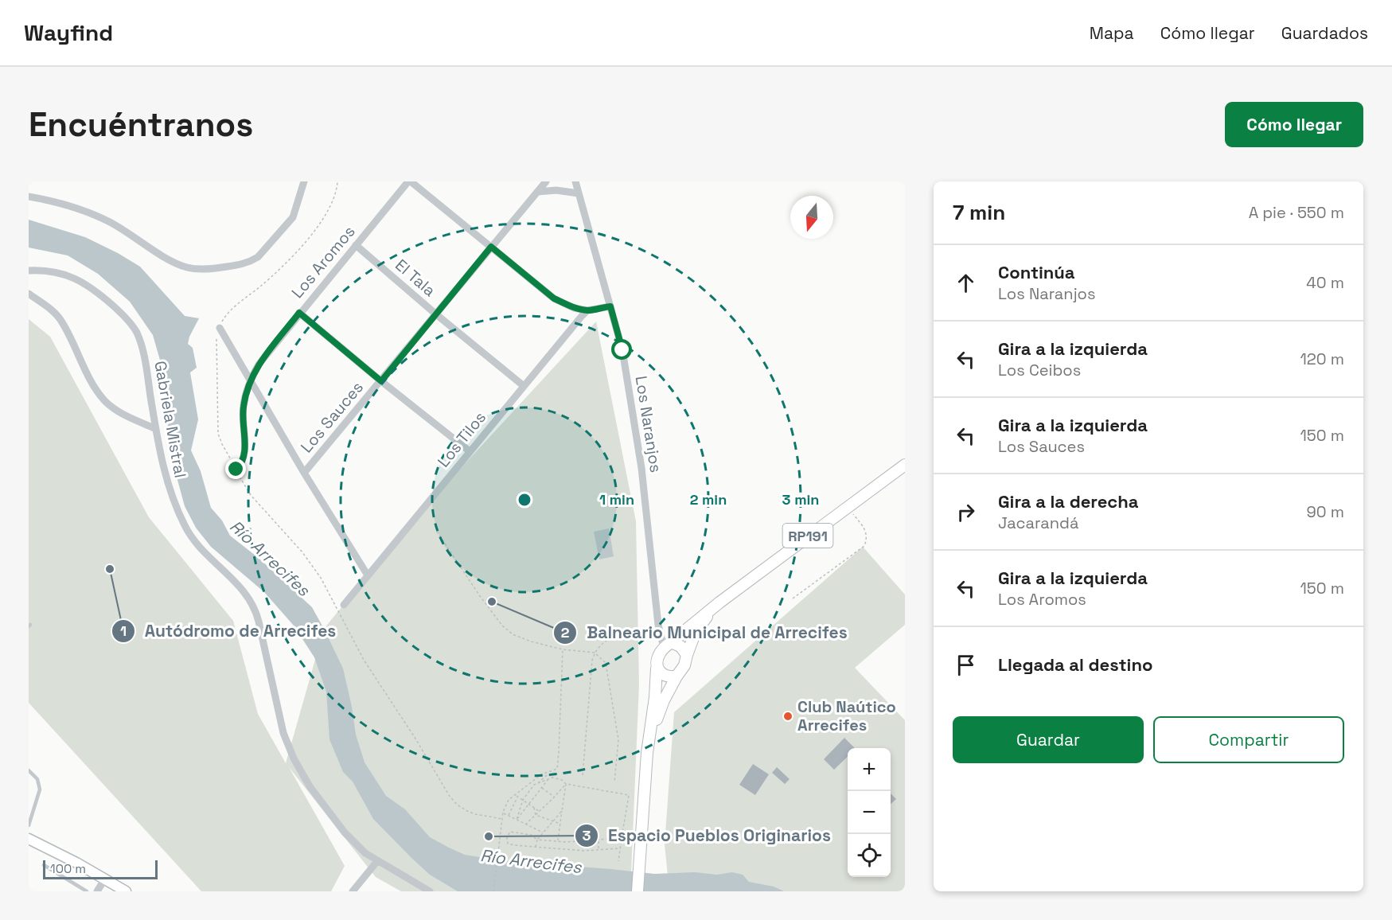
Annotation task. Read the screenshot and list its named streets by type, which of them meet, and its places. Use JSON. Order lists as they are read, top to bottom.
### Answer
{
  "streets": {
    "main road": ["RP191"],
    "street": [
      "Los Aromos",
      "El Tala",
      "Los Sauces",
      "Gabriela Mistral",
      "Los Naranjos",
      "Los Tilos"
    ]
  },
  "crossings": [
    ["Los Aromos", "El Tala"],
    ["El Tala", "Los Sauces"],
    ["El Tala", "Los Tilos"],
    ["Los Naranjos", "RP191"]
  ],
  "water": ["Río Arrecifes"],
  "places": [
    "Autódromo de Arrecifes",
    "Balneario Municipal de Arrecifes",
    "Club Naútico Arrecifes",
    "Espacio Pueblos Originarios"
  ],
  "scale_bar": "100 m",
  "north": "bottom",
  "page": {
    "header": "Wayfind",
    "nav": ["Mapa", "Cómo llegar", "Guardados"],
    "buttons": [
      "Cómo llegar",
      ["Guardar", "Compartir"]
    ],
    "title": "Encuéntranos",
    "heading": ["7 min", "A pie · 550 m"],
    "list": [
      ["Continúa", "Los Naranjos", "40 m"],
      ["Gira a la izquierda", "Los Ceibos", "120 m"],
      ["Gira a la izquierda", "Los Sauces", "150 m"],
      ["Gira a la derecha", "Jacarandá", "90 m"],
      ["Gira a la izquierda", "Los Aromos", "150 m"],
      "Llegada al destino"
    ],
    "map_buttons": ["+", "−"],
    "scale": "100 m"
  },
  "rings": ["1 min", "2 min", "3 min"]
}
